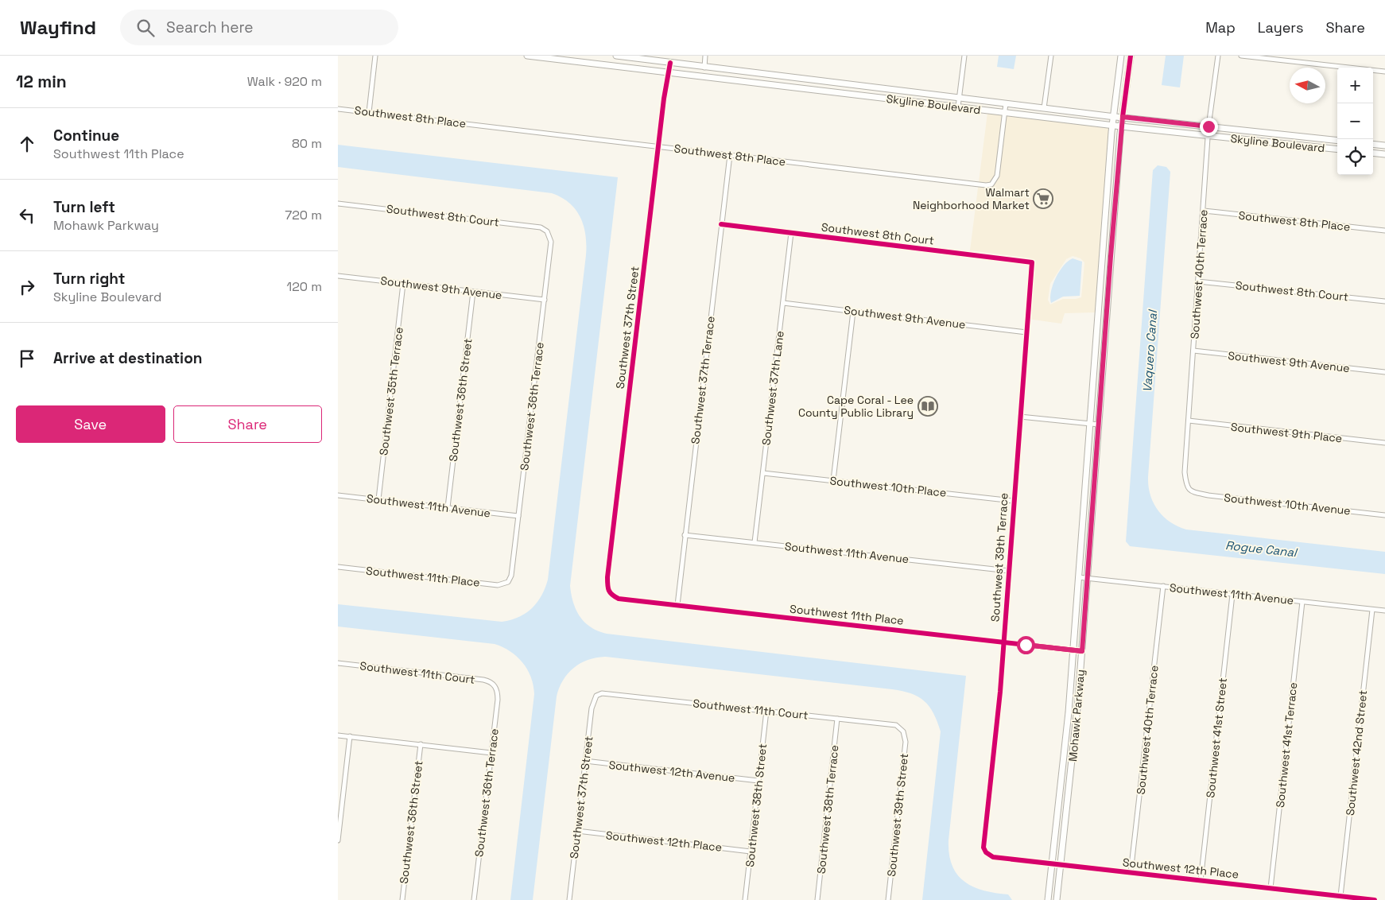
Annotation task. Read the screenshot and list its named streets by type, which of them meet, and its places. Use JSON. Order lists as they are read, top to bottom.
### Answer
{
  "streets": {
    "street": [
      "Skyline Boulevard",
      "Southwest 8th Place",
      "Southwest 8th Court",
      "Southwest 40th Terrace",
      "Southwest 9th Avenue",
      "Southwest 37th Street",
      "Southwest 37th Terrace",
      "Southwest 37th Lane",
      "Southwest 35th Terrace",
      "Southwest 36th Street",
      "Southwest 36th Terrace",
      "Southwest 9th Place",
      "Southwest 10th Place",
      "Southwest 10th Avenue",
      "Southwest 11th Avenue",
      "Southwest 39th Terrace",
      "Southwest 11th Place",
      "Southwest 11th Court",
      "Mohawk Parkway",
      "Southwest 41st Street",
      "Southwest 41st Terrace",
      "Southwest 42nd Street",
      "Southwest 12th Avenue",
      "Southwest 38th Street",
      "Southwest 38th Terrace",
      "Southwest 39th Street",
      "Southwest 12th Place"
    ]
  },
  "crossings": [
    ["Skyline Boulevard", "Southwest 8th Place"],
    ["Skyline Boulevard", "Southwest 40th Terrace"],
    ["Skyline Boulevard", "Southwest 37th Street"],
    ["Skyline Boulevard", "Mohawk Parkway"],
    ["Southwest 8th Place", "Southwest 40th Terrace"],
    ["Southwest 8th Place", "Southwest 37th Street"],
    ["Southwest 8th Place", "Southwest 37th Terrace"],
    ["Southwest 8th Court", "Southwest 40th Terrace"],
    ["Southwest 8th Court", "Southwest 37th Terrace"],
    ["Southwest 8th Court", "Southwest 37th Lane"],
    ["Southwest 8th Court", "Southwest 36th Terrace"],
    ["Southwest 8th Court", "Southwest 39th Terrace"],
    ["Southwest 40th Terrace", "Southwest 9th Avenue"],
    ["Southwest 40th Terrace", "Southwest 9th Place"],
    ["Southwest 40th Terrace", "Southwest 10th Avenue"],
    ["Southwest 40th Terrace", "Southwest 11th Avenue"],
    ["Southwest 40th Terrace", "Southwest 12th Place"],
    ["Southwest 9th Avenue", "Southwest 37th Lane"],
    ["Southwest 9th Avenue", "Southwest 35th Terrace"],
    ["Southwest 9th Avenue", "Southwest 36th Street"],
    ["Southwest 9th Avenue", "Southwest 36th Terrace"],
    ["Southwest 9th Avenue", "Southwest 39th Terrace"],
    ["Southwest 37th Street", "Southwest 11th Place"],
    ["Southwest 37th Street", "Southwest 11th Court"],
    ["Southwest 37th Street", "Southwest 12th Avenue"],
    ["Southwest 37th Street", "Southwest 12th Place"],
    ["Southwest 37th Terrace", "Southwest 11th Avenue"],
    ["Southwest 37th Terrace", "Southwest 11th Place"],
    ["Southwest 37th Lane", "Southwest 10th Place"],
    ["Southwest 37th Lane", "Southwest 11th Avenue"],
    ["Southwest 35th Terrace", "Southwest 11th Avenue"],
    ["Southwest 36th Street", "Southwest 11th Avenue"],
    ["Southwest 36th Terrace", "Southwest 11th Avenue"],
    ["Southwest 36th Terrace", "Southwest 11th Place"],
    ["Southwest 36th Terrace", "Southwest 11th Court"],
    ["Southwest 10th Place", "Southwest 39th Terrace"],
    ["Southwest 11th Avenue", "Southwest 39th Terrace"],
    ["Southwest 11th Avenue", "Mohawk Parkway"],
    ["Southwest 11th Avenue", "Southwest 41st Street"],
    ["Southwest 11th Avenue", "Southwest 41st Terrace"],
    ["Southwest 11th Avenue", "Southwest 42nd Street"],
    ["Southwest 39th Terrace", "Southwest 11th Place"],
    ["Southwest 39th Terrace", "Southwest 12th Place"],
    ["Southwest 11th Place", "Mohawk Parkway"],
    ["Southwest 11th Court", "Southwest 38th Street"],
    ["Southwest 11th Court", "Southwest 38th Terrace"],
    ["Southwest 11th Court", "Southwest 39th Street"],
    ["Mohawk Parkway", "Southwest 12th Place"],
    ["Southwest 41st Street", "Southwest 12th Place"],
    ["Southwest 41st Terrace", "Southwest 12th Place"],
    ["Southwest 42nd Street", "Southwest 12th Place"],
    ["Southwest 12th Avenue", "Southwest 38th Street"],
    ["Southwest 38th Street", "Southwest 12th Place"]
  ],
  "water": ["Vaquero Canal", "Rogue Canal"],
  "places": {
    "supermarket": ["Walmart Neighborhood Market"],
    "library": ["Cape Coral - Lee County Public Library"]
  },
  "north": "left",
  "page": {
    "header": "Wayfind",
    "search": "Search here",
    "nav": ["Map", "Layers", "Share"],
    "heading": ["12 min", "Walk · 920 m"],
    "map_buttons": ["+", "−"],
    "list": [
      ["Continue", "Southwest 11th Place", "80 m"],
      ["Turn left", "Mohawk Parkway", "720 m"],
      ["Turn right", "Skyline Boulevard", "120 m"],
      "Arrive at destination"
    ],
    "buttons": ["Save", "Share"]
  }
}
